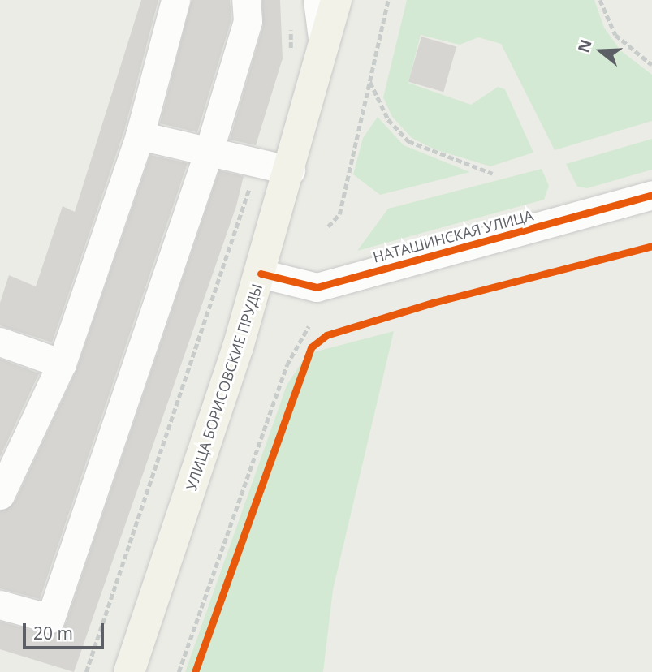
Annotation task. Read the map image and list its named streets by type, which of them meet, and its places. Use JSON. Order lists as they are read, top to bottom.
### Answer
{
  "streets": {
    "main road": ["УЛИЦА БОРИСОВСКИЕ ПРУДЫ"],
    "street": ["НАТАШИНСКАЯ УЛИЦА"]
  },
  "crossings": [
    ["НАТАШИНСКАЯ УЛИЦА", "УЛИЦА БОРИСОВСКИЕ ПРУДЫ"]
  ],
  "scale_bar": "20 m",
  "north": "left"
}
